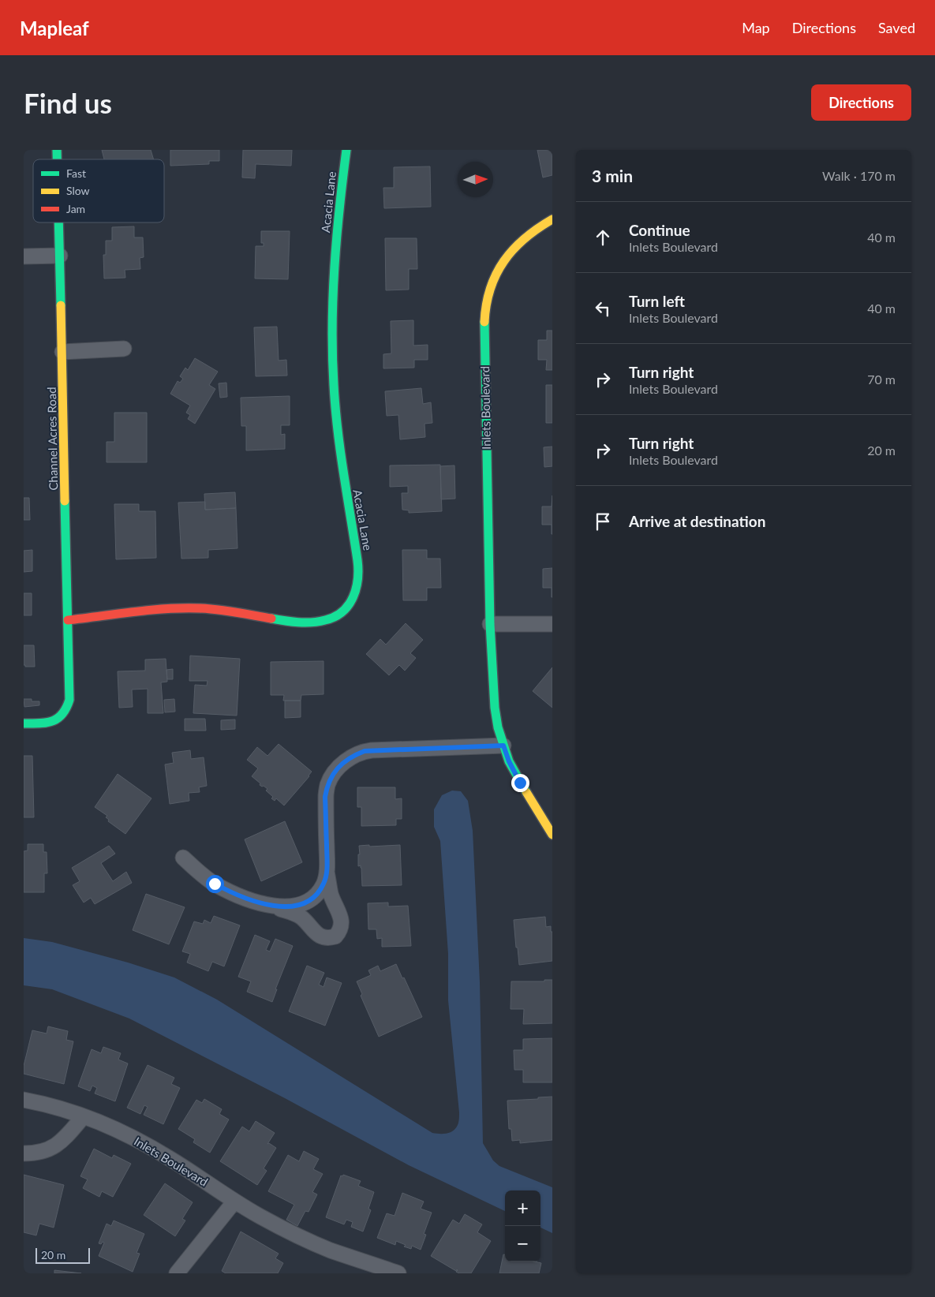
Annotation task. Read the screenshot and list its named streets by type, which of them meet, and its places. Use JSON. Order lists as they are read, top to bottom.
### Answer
{
  "streets": {
    "street": ["Acacia Lane", "Inlets Boulevard", "Channel Acres Road"]
  },
  "crossings": [
    ["Acacia Lane", "Channel Acres Road"]
  ],
  "legend": ["Fast", "Slow", "Jam"],
  "scale_bar": "20 m",
  "north": "right",
  "page": {
    "header": "Mapleaf",
    "nav": ["Map", "Directions", "Saved"],
    "buttons": "Directions",
    "title": "Find us",
    "heading": ["3 min", "Walk · 170 m"],
    "list": [
      ["Continue", "Inlets Boulevard", "40 m"],
      ["Turn left", "Inlets Boulevard", "40 m"],
      ["Turn right", "Inlets Boulevard", "70 m"],
      ["Turn right", "Inlets Boulevard", "20 m"],
      "Arrive at destination"
    ],
    "map_buttons": ["+", "−"],
    "scale": "20 m"
  }
}
